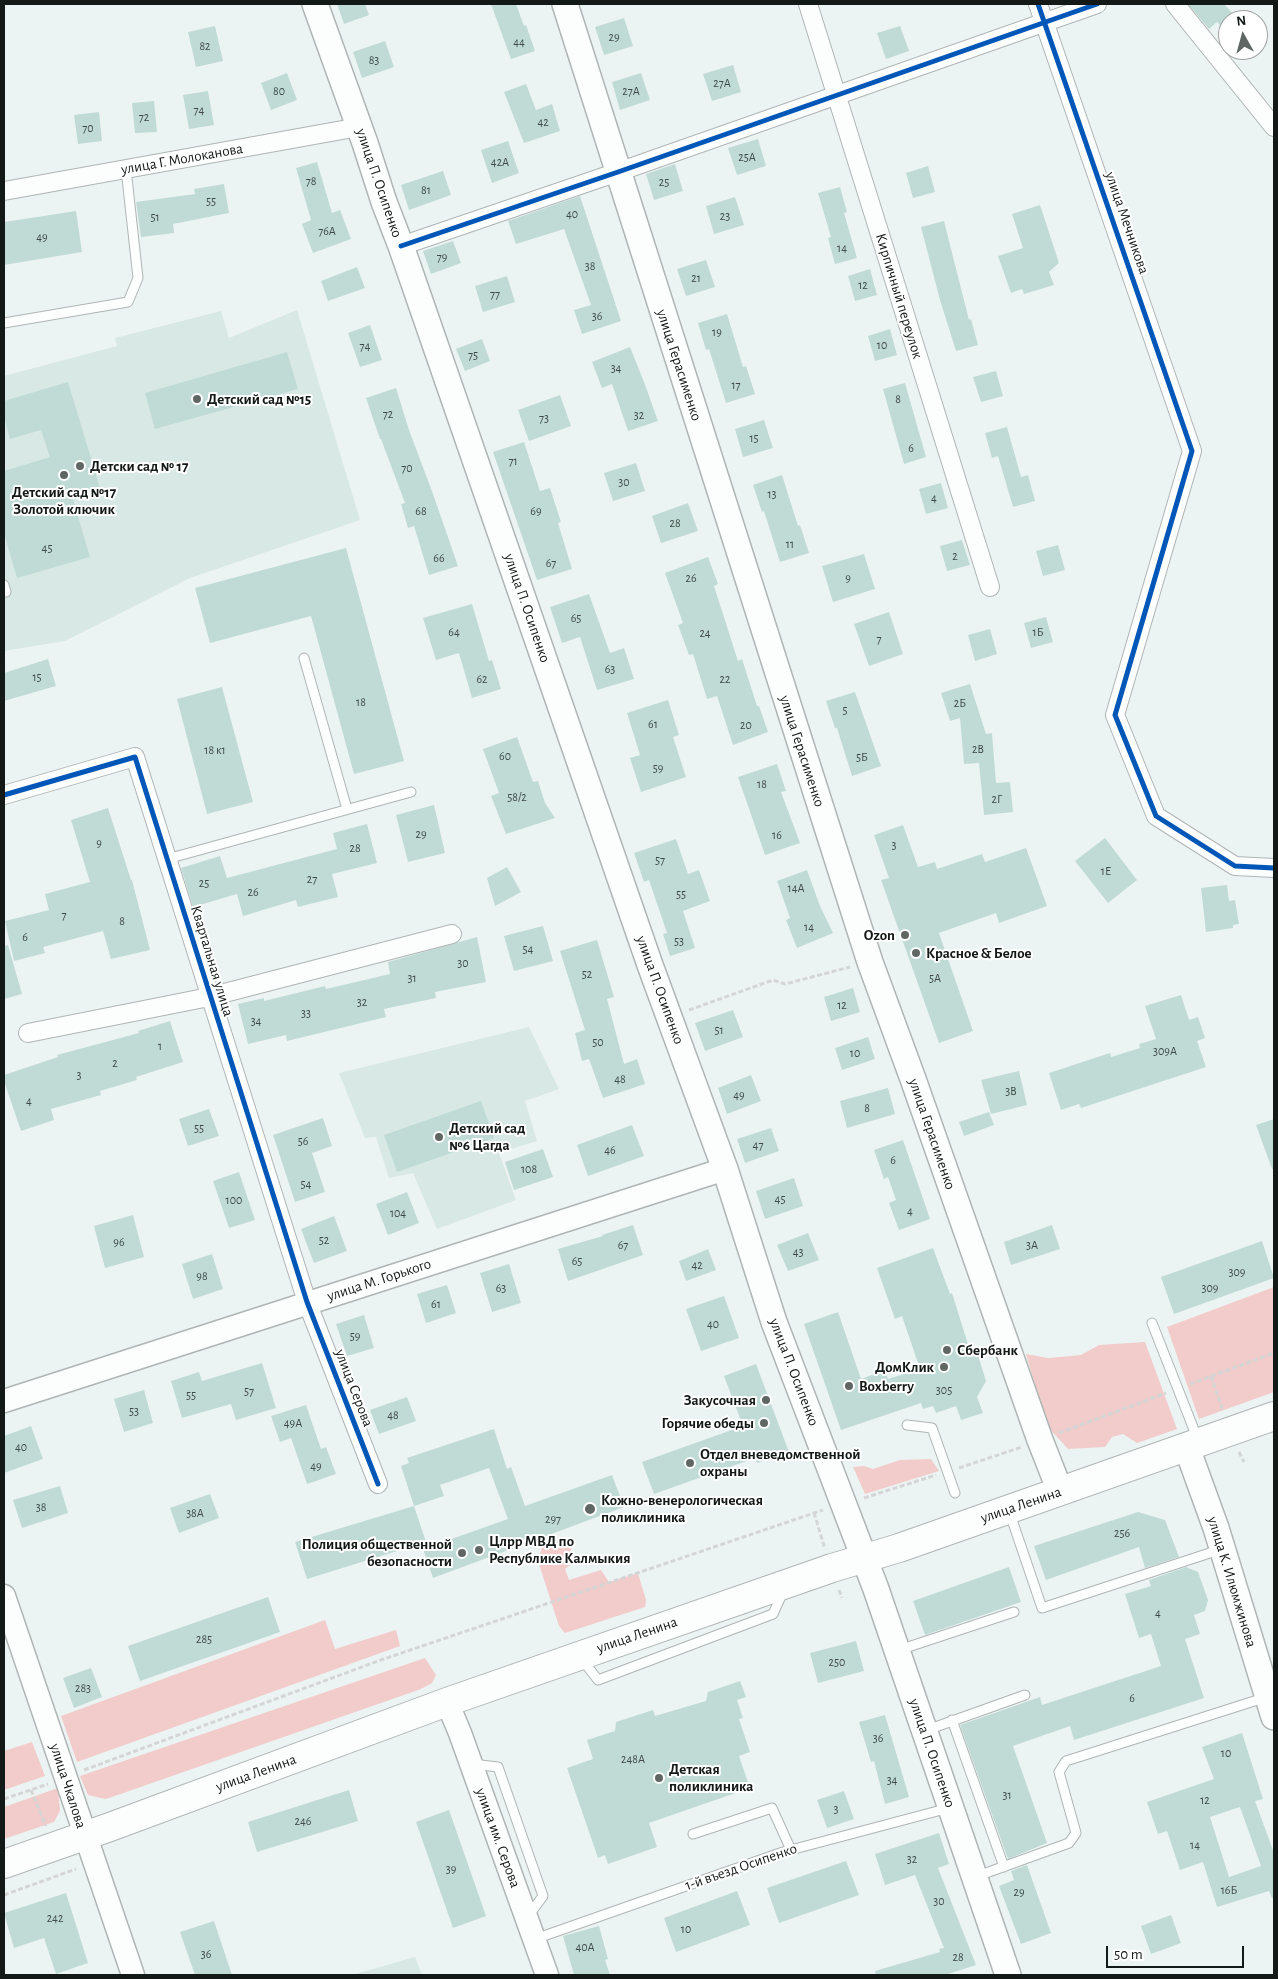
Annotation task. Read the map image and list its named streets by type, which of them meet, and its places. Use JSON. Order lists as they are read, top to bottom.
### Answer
{
  "streets": {
    "main road": [
      "улица П. Осипенко",
      "улица Герасименко",
      "улица Ленина",
      "улица К. Илюмжинова"
    ],
    "street": [
      "улица Г. Молоканова",
      "улица Мечникова",
      "Кирпичный переулок",
      "Квартальная улица",
      "улица М. Горького",
      "улица Серова",
      "улица Чкалова",
      "улица им. Серова"
    ],
    "lane": ["1-й въезд Осипенко"]
  },
  "crossings": [
    ["улица Г. Молоканова", "улица П. Осипенко"],
    ["улица П. Осипенко", "улица М. Горького"],
    ["улица П. Осипенко", "улица Ленина"],
    ["улица П. Осипенко", "1-й въезд Осипенко"],
    ["улица Герасименко", "улица Ленина"],
    ["Квартальная улица", "улица М. Горького"],
    ["Квартальная улица", "улица Серова"],
    ["улица М. Горького", "улица Серова"],
    ["улица Ленина", "улица К. Илюмжинова"],
    ["улица Ленина", "улица Чкалова"],
    ["улица Ленина", "улица им. Серова"],
    ["улица им. Серова", "1-й въезд Осипенко"]
  ],
  "places": [
    "Детский сад №15",
    "Детски сад № 17",
    "Детский сад №17 Золотой ключик",
    "Ozon",
    "Красное & Белое",
    "Детский сад №6 Цагда",
    "Сбербанк",
    "ДомКлик",
    "Boxberry",
    "Закусoчная",
    "Горячие обеды",
    "Отдел вневедомственной охраны",
    "Кожно-венерологическая поликлиника",
    "Цлрр МВД по Республике Калмыкия",
    "Полиция общественной безопасности",
    "Детская поликлиника"
  ],
  "house_numbers": [
    "29",
    "44",
    "82",
    "83",
    "27А",
    "80",
    "27А",
    "74",
    "72",
    "42",
    "70",
    "25А",
    "42А",
    "78",
    "25",
    "81",
    "55",
    "40",
    "23",
    "51",
    "76А",
    "49",
    "14",
    "79",
    "38",
    "21",
    "12",
    "77",
    "36",
    "19",
    "10",
    "74",
    "75",
    "34",
    "17",
    "8",
    "72",
    "32",
    "73",
    "15",
    "6",
    "71",
    "70",
    "30",
    "13",
    "4",
    "68",
    "69",
    "28",
    "11",
    "45",
    "2",
    "66",
    "67",
    "26",
    "9",
    "65",
    "64",
    "1Б",
    "24",
    "7",
    "63",
    "15",
    "62",
    "22",
    "18",
    "2Б",
    "5",
    "61",
    "20",
    "2В",
    "18 к1",
    "60",
    "5Б",
    "59",
    "18",
    "58/2",
    "2Г",
    "29",
    "16",
    "9",
    "3",
    "28",
    "57",
    "1Е",
    "27",
    "25",
    "14А",
    "26",
    "55",
    "7",
    "8",
    "14",
    "6",
    "53",
    "54",
    "30",
    "52",
    "31",
    "5А",
    "32",
    "12",
    "33",
    "34",
    "51",
    "50",
    "1",
    "309А",
    "10",
    "2",
    "3",
    "48",
    "3В",
    "49",
    "4",
    "8",
    "55",
    "56",
    "47",
    "46",
    "6",
    "108",
    "54",
    "45",
    "100",
    "4",
    "104",
    "52",
    "96",
    "67",
    "3А",
    "43",
    "65",
    "42",
    "309",
    "98",
    "63",
    "309",
    "61",
    "40",
    "59",
    "305",
    "57",
    "55",
    "53",
    "48",
    "49А",
    "40",
    "49",
    "38",
    "38А",
    "297",
    "256",
    "4",
    "285",
    "250",
    "283",
    "6",
    "36",
    "10",
    "248А",
    "34",
    "31",
    "12",
    "3",
    "246",
    "14",
    "32",
    "39",
    "16Б",
    "29",
    "30",
    "242",
    "10",
    "40А",
    "36",
    "28"
  ],
  "scale_bar": "50 m",
  "north": "top"
}
